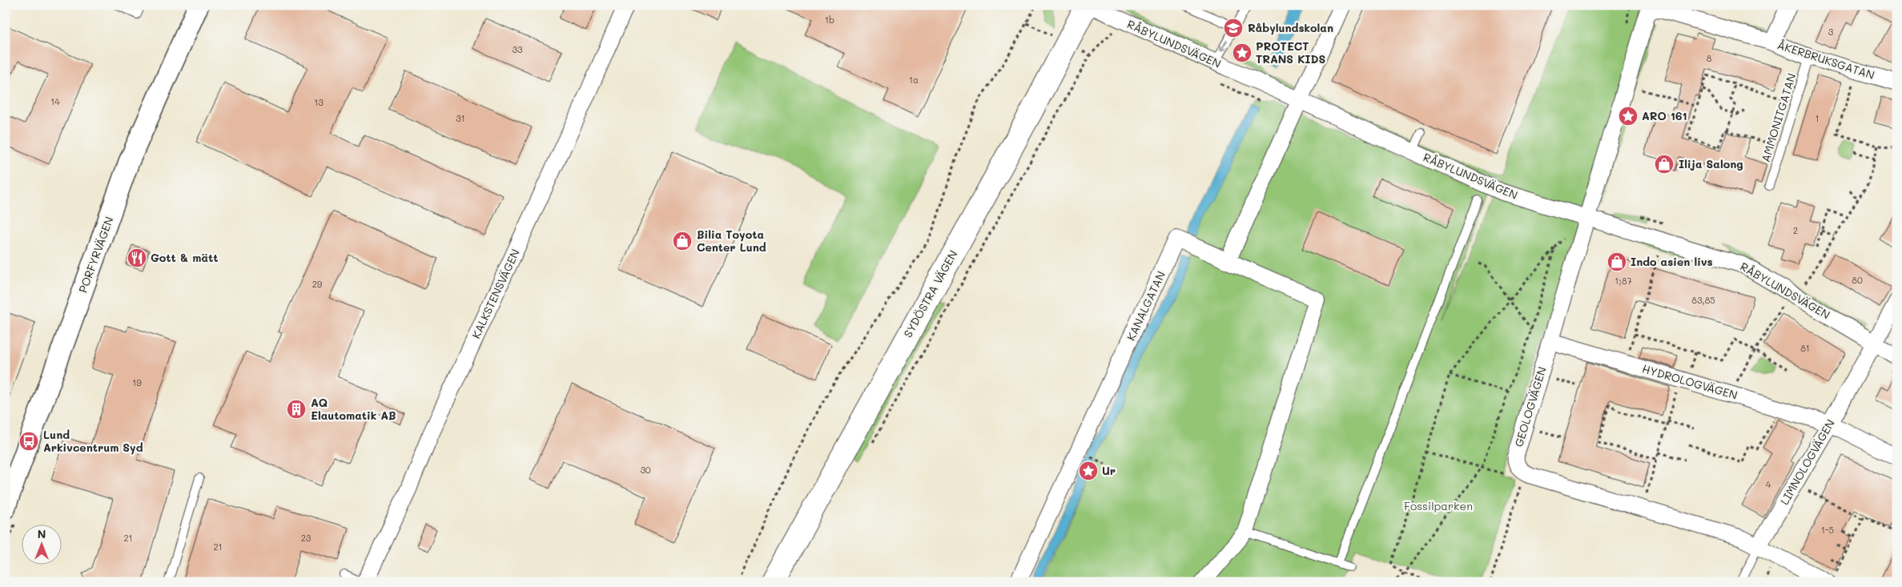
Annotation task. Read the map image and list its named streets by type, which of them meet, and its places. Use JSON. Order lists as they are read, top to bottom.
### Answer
{
  "streets": {
    "main road": ["SYDÖSTRA VÄGEN"],
    "street": [
      "RÅBYLUNDSVÄGEN",
      "ÅKERBRUKSGATAN",
      "PORFYRVÄGEN",
      "KALKSTENSVÄGEN",
      "KANALGATAN",
      "HYDROLOGVÄGEN",
      "GEOLOGVÄGEN",
      "LIMNOLOGVÄGEN"
    ],
    "lane": ["AMMONITGATAN"]
  },
  "crossings": [
    ["RÅBYLUNDSVÄGEN", "SYDÖSTRA VÄGEN"],
    ["RÅBYLUNDSVÄGEN", "GEOLOGVÄGEN"],
    ["RÅBYLUNDSVÄGEN", "LIMNOLOGVÄGEN"],
    ["ÅKERBRUKSGATAN", "AMMONITGATAN"],
    ["ÅKERBRUKSGATAN", "GEOLOGVÄGEN"],
    ["HYDROLOGVÄGEN", "GEOLOGVÄGEN"],
    ["HYDROLOGVÄGEN", "LIMNOLOGVÄGEN"]
  ],
  "parks": ["Fossilparken"],
  "places": {
    "school or university": ["Råbylundskolan"],
    "place": ["PROTECT TRANS KIDS", "ARO 161", "Ur"],
    "shop": ["Ilija Salong", "Bilia Toyota Center Lund", "Indo asien livs"],
    "restaurant": ["Gott & mätt"],
    "building": ["AQ Elautomatik AB"],
    "bus stop": ["Lund Arkivcentrum Syd"]
  },
  "house_numbers": [
    "1b",
    "3",
    "33",
    "8",
    "1a",
    "14",
    "13",
    "31",
    "1",
    "2",
    "80",
    "1;87",
    "29",
    "83,85",
    "81",
    "19",
    "30",
    "4",
    "1-5",
    "21",
    "23",
    "21"
  ],
  "north": "top"
}
